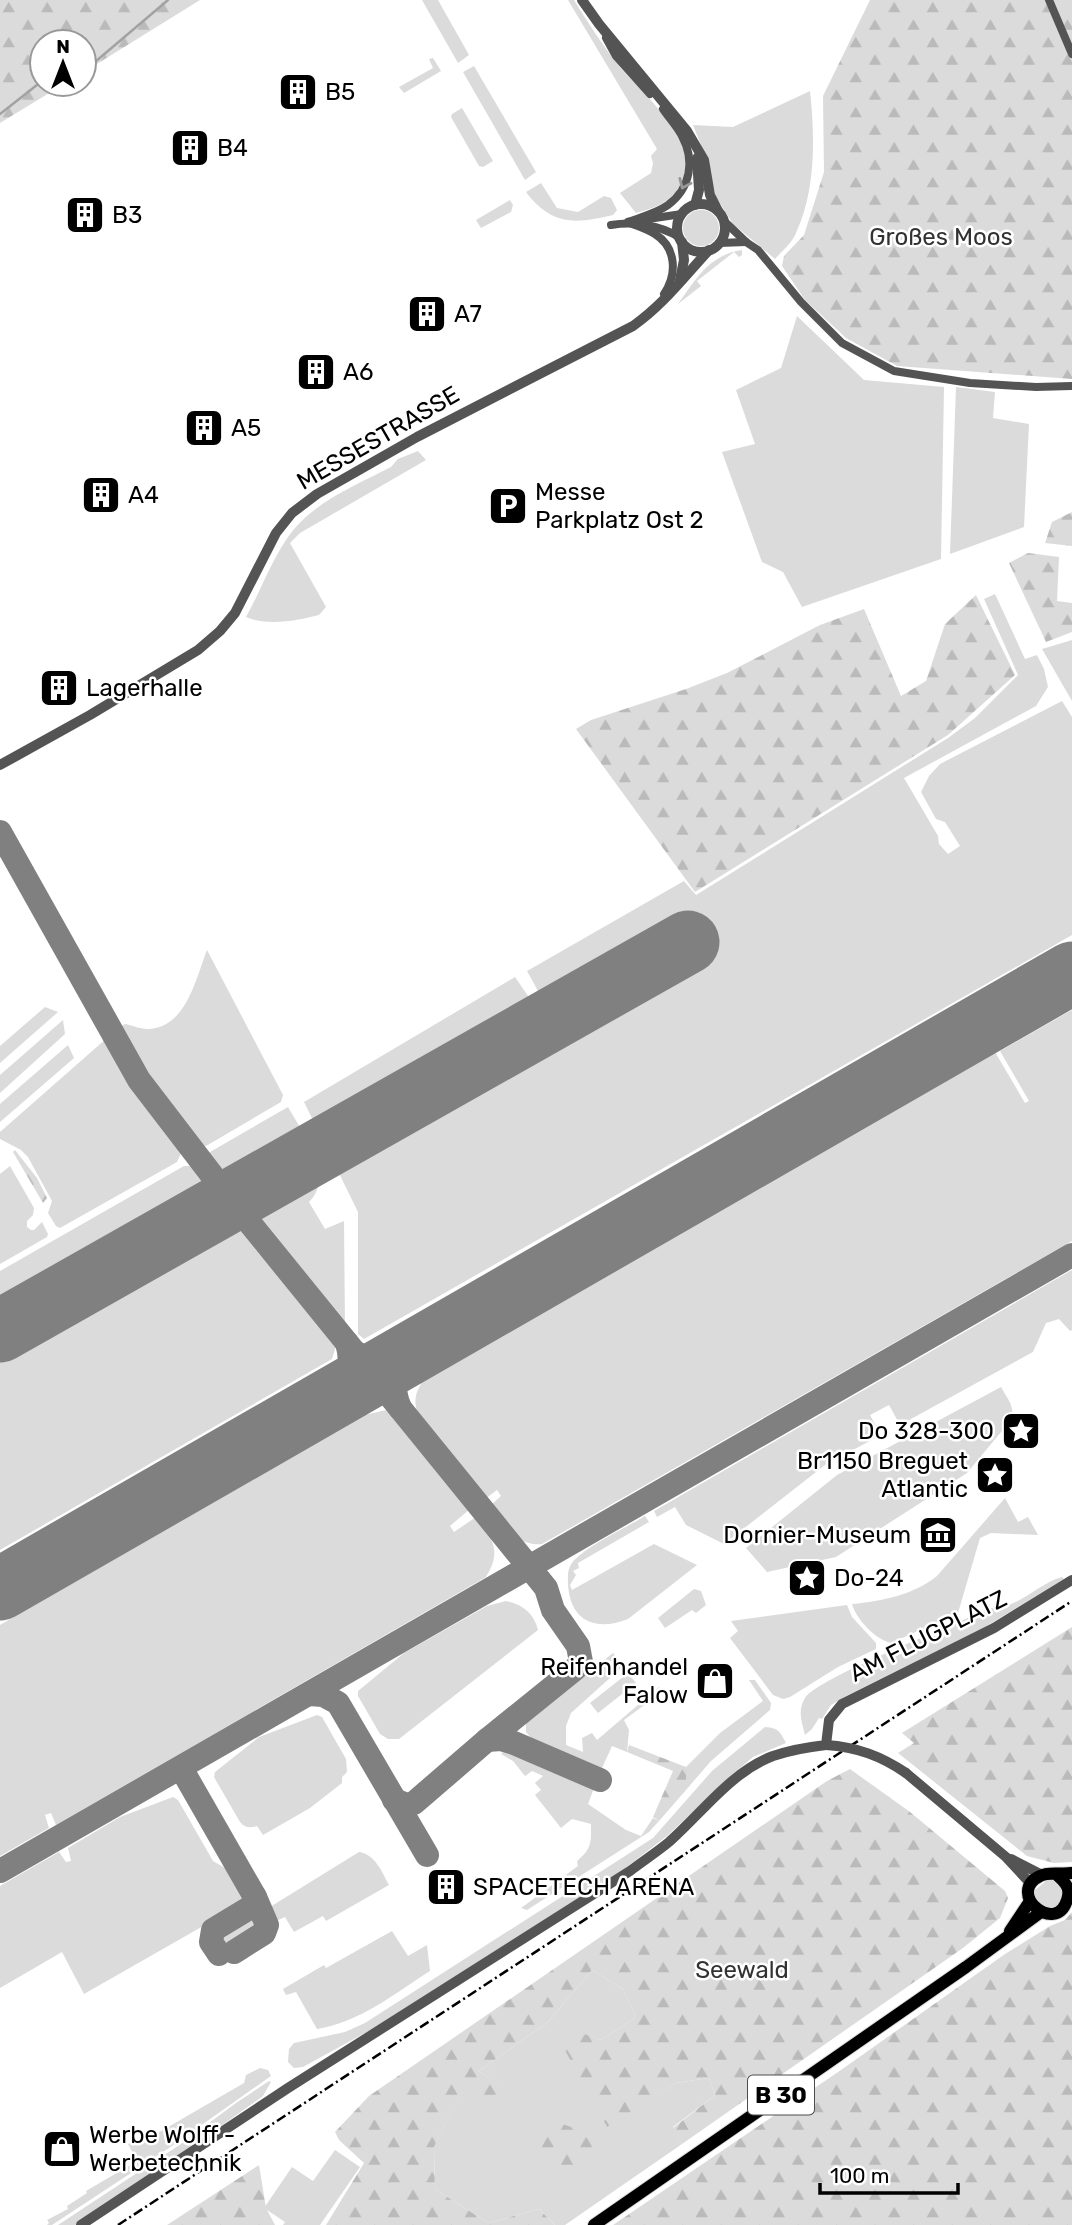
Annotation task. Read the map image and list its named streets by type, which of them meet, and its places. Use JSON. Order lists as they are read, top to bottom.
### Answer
{
  "streets": {
    "main road": ["B 30"],
    "street": ["MESSESTRASSE", "AM FLUGPLATZ"]
  },
  "parks": ["Großes Moos", "Seewald"],
  "places": {
    "building": [
      "B5",
      "B4",
      "B3",
      "A7",
      "A6",
      "A5",
      "A4",
      "Lagerhalle",
      "SPACETECH ARENA"
    ],
    "parking": ["Messe Parkplatz Ost 2"],
    "place": ["Do 328-300", "Br1150 Breguet Atlantic", "Do-24"],
    "museum": ["Dornier-Museum"],
    "shop": ["Reifenhandel Falow", "Werbe Wolff - Werbetechnik"]
  },
  "scale_bar": "100 m",
  "north": "top"
}
